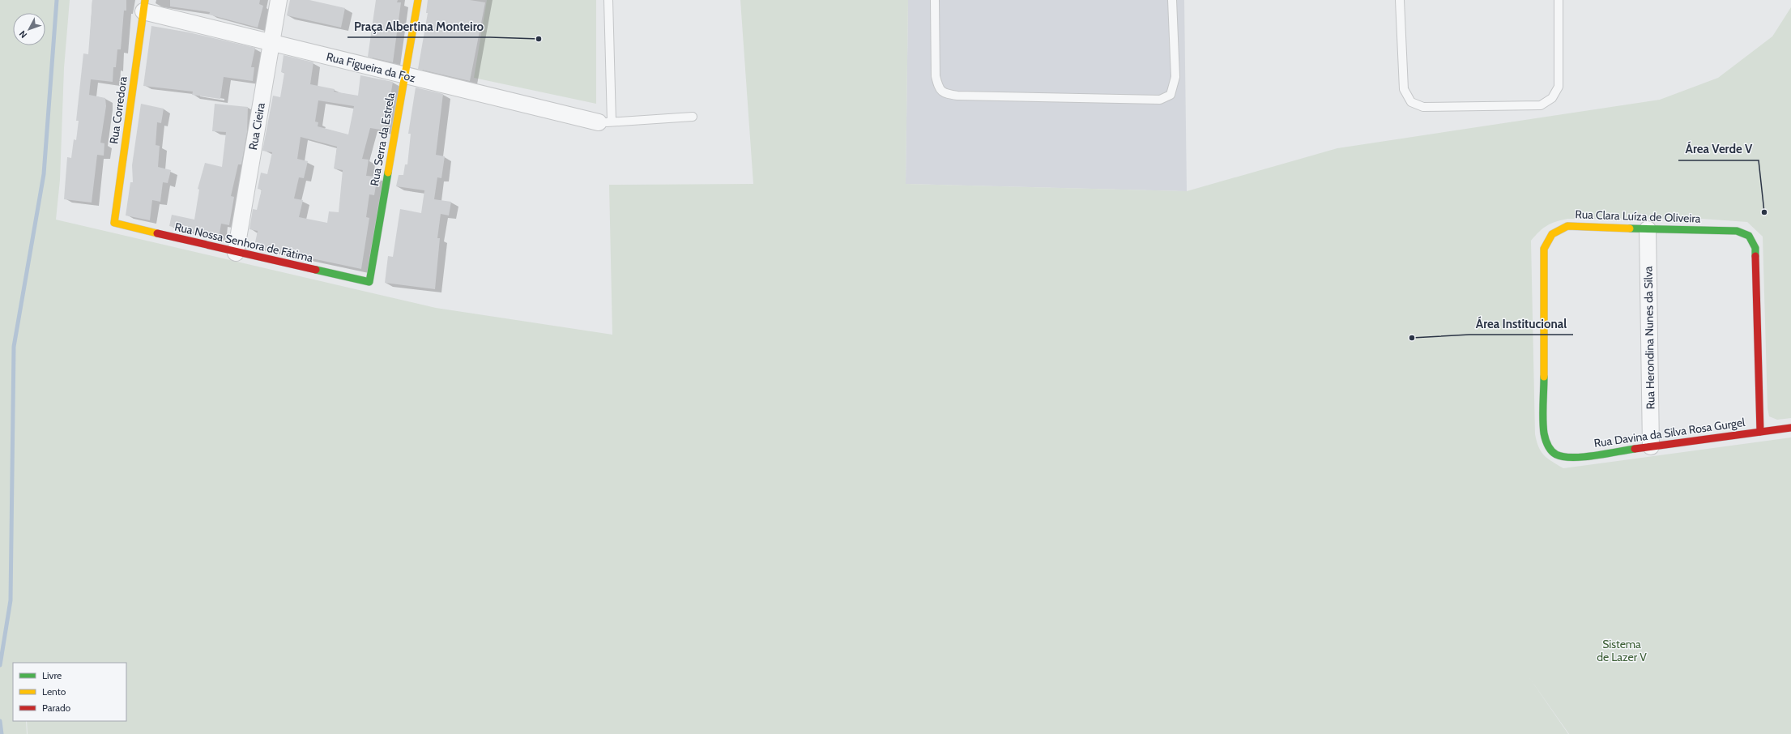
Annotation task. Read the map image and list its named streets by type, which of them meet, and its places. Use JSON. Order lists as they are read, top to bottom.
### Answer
{
  "streets": {
    "street": [
      "Rua Figueira da Foz",
      "Rua Corredora",
      "Rua Cieira",
      "Rua Serra da Estrela",
      "Rua Clara Luíza de Oliveira",
      "Rua Nossa Senhora de Fátima",
      "Rua Herondina Nunes da Silva",
      "Rua Davina da Silva Rosa Gurgel"
    ]
  },
  "crossings": [
    ["Rua Figueira da Foz", "Rua Corredora"],
    ["Rua Figueira da Foz", "Rua Cieira"],
    ["Rua Figueira da Foz", "Rua Serra da Estrela"],
    ["Rua Corredora", "Rua Nossa Senhora de Fátima"],
    ["Rua Cieira", "Rua Nossa Senhora de Fátima"],
    ["Rua Serra da Estrela", "Rua Nossa Senhora de Fátima"],
    ["Rua Clara Luíza de Oliveira", "Rua Herondina Nunes da Silva"],
    ["Rua Clara Luíza de Oliveira", "Rua Davina da Silva Rosa Gurgel"],
    ["Rua Herondina Nunes da Silva", "Rua Davina da Silva Rosa Gurgel"]
  ],
  "parks": ["Sistema de Lazer V"],
  "places": ["Praça Albertina Monteiro", "Área Verde V", "Área Institucional"],
  "legend": ["Livre", "Lento", "Parado"],
  "north": "bottom left"
}
